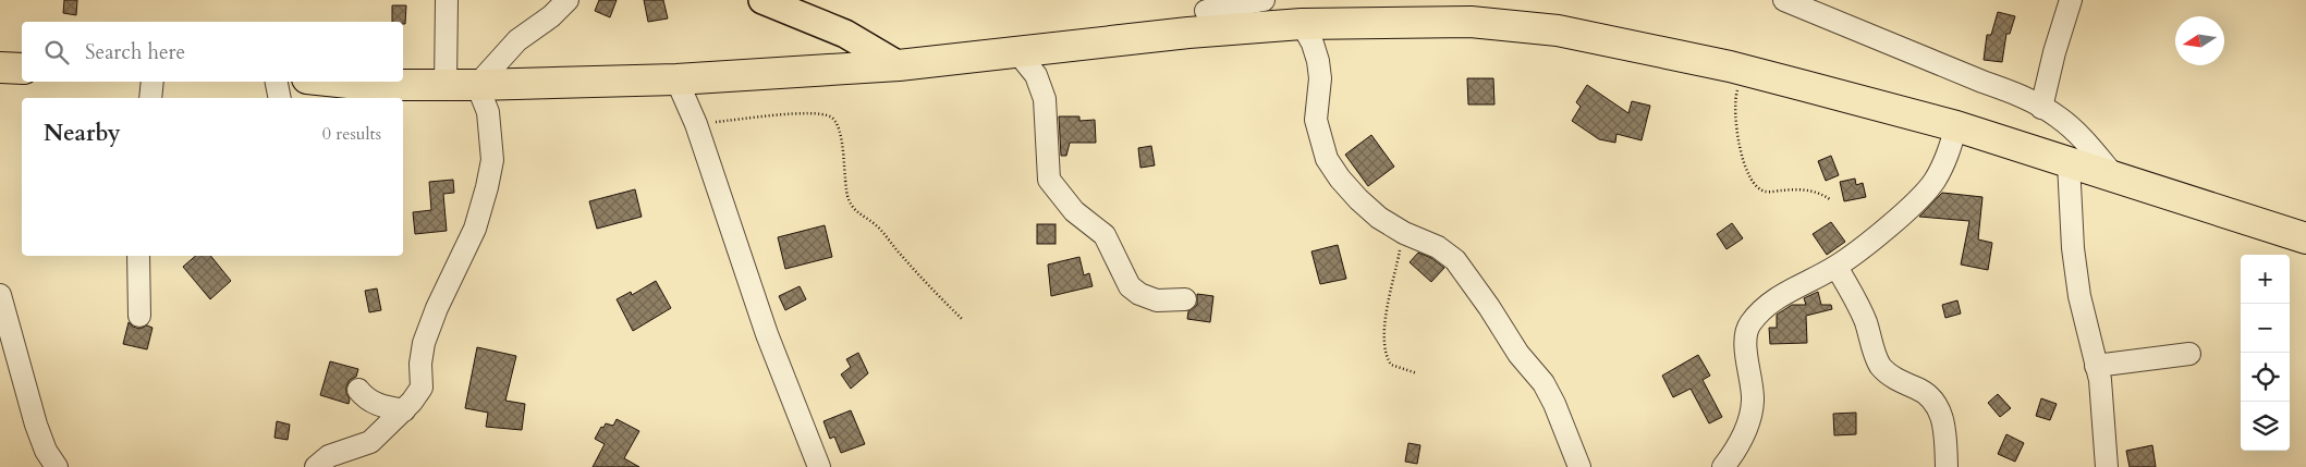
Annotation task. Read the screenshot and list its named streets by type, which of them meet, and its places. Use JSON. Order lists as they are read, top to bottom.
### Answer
{
  "north": "left",
  "page": {
    "search": "Search here",
    "heading": ["Nearby", "0 results"],
    "map_buttons": ["+", "−"]
  }
}
